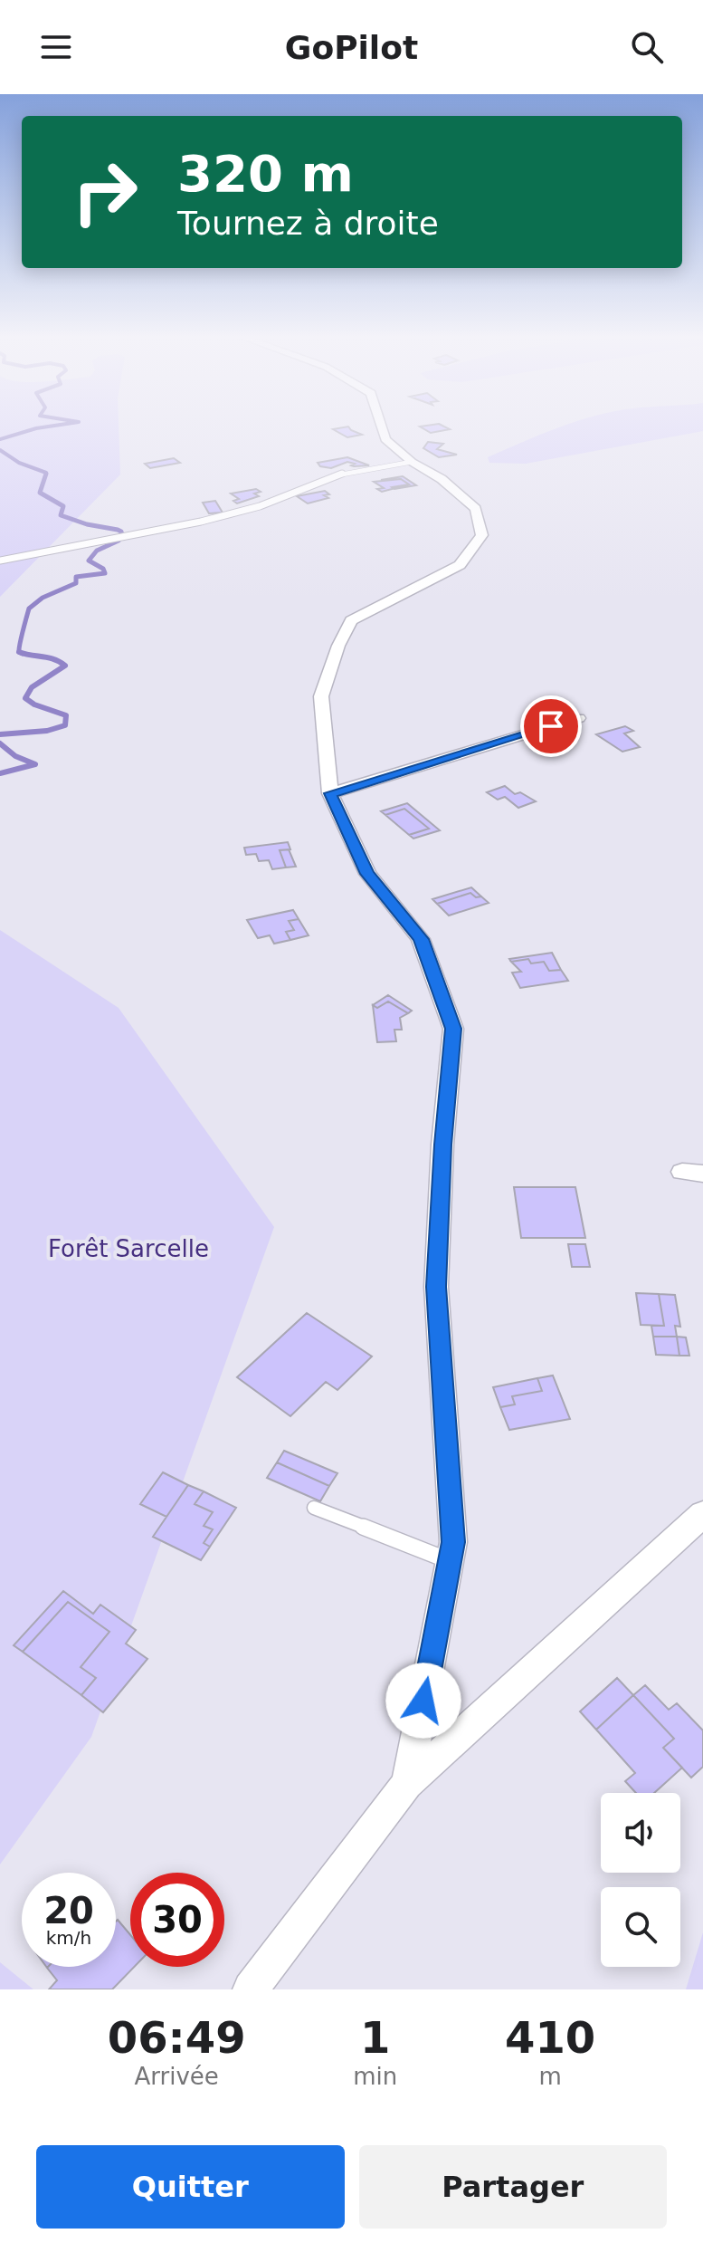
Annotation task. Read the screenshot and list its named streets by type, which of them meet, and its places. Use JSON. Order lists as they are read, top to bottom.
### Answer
{
  "parks": ["Forêt Sarcelle"],
  "page": {
    "header": "GoPilot",
    "turn": ["320 m", "Tournez à droite"],
    "speed": "20 km/h",
    "limit": "30",
    "eta": [
      "06:49",
      "Arrivée",
      "1",
      "min",
      "410",
      "m"
    ],
    "buttons": ["Quitter", "Partager"]
  }
}
